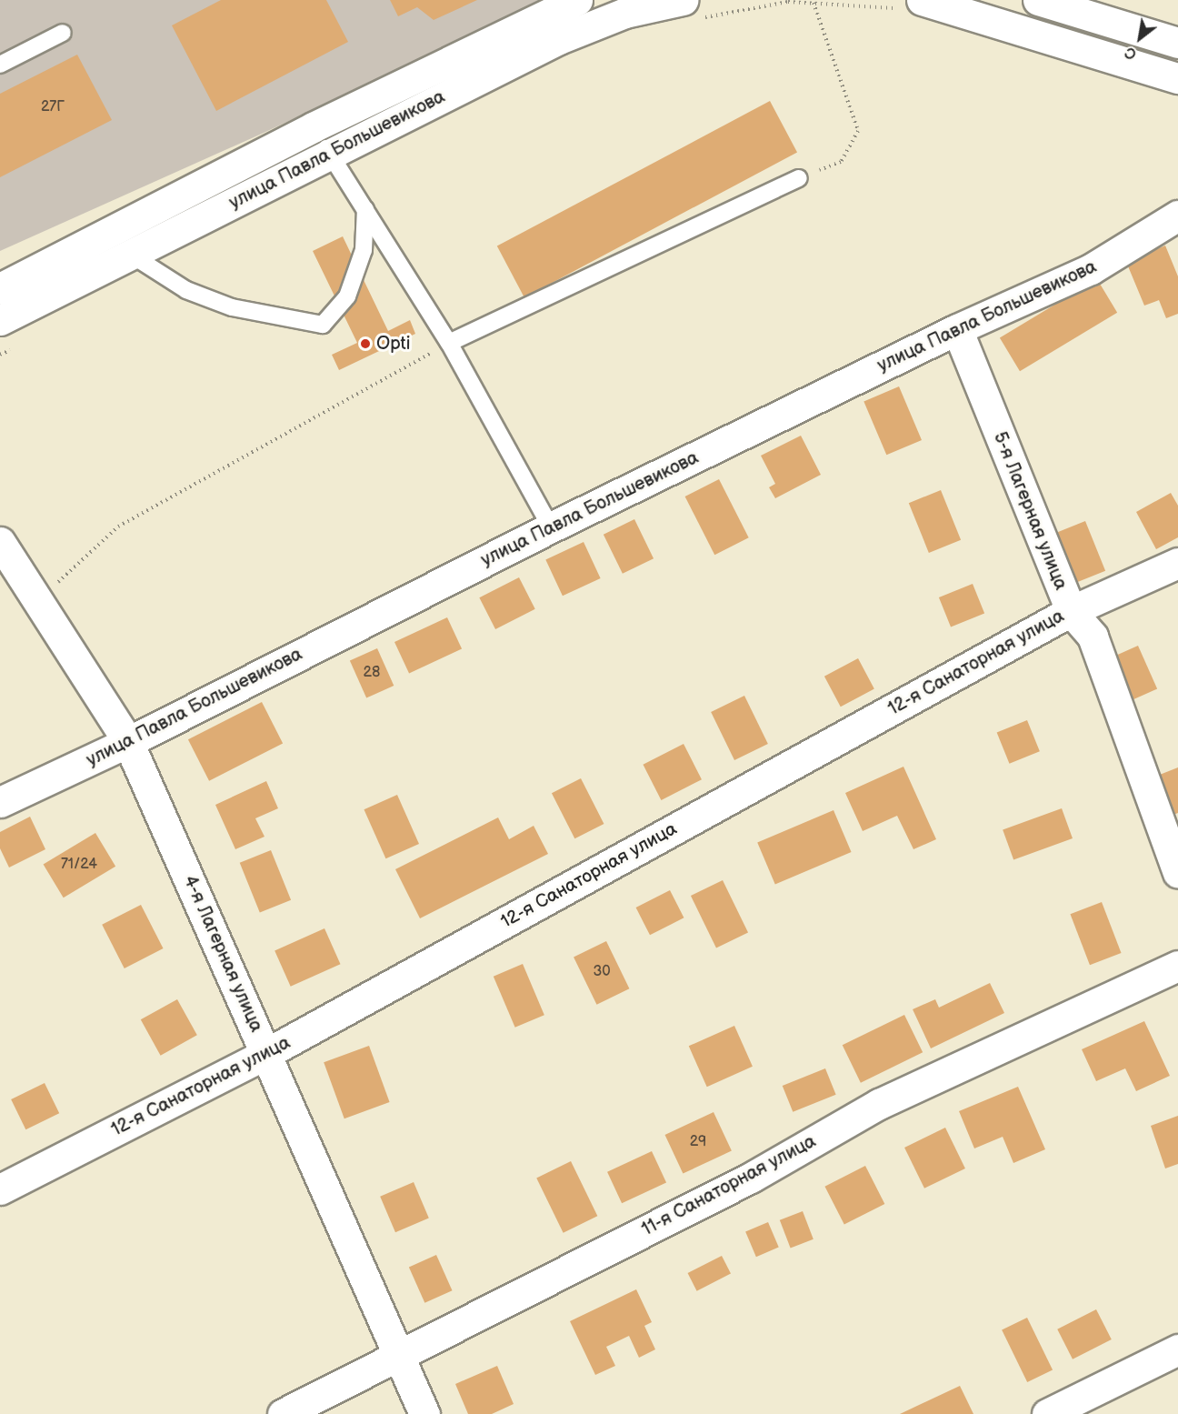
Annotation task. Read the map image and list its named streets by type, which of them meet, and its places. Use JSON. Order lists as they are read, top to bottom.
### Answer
{
  "streets": {
    "street": [
      "улица Павла Большевикова",
      "5-я Лагерная улица",
      "12-я Санаторная улица",
      "4-я Лагерная улица",
      "11-я Санаторная улица"
    ]
  },
  "crossings": [
    ["улица Павла Большевикова", "5-я Лагерная улица"],
    ["улица Павла Большевикова", "4-я Лагерная улица"],
    ["5-я Лагерная улица", "12-я Санаторная улица"],
    ["12-я Санаторная улица", "4-я Лагерная улица"],
    ["4-я Лагерная улица", "11-я Санаторная улица"]
  ],
  "places": ["Opti"],
  "house_numbers": [
    "27Г",
    "28",
    "71/24",
    "30",
    "29"
  ],
  "north": "bottom left"
}
